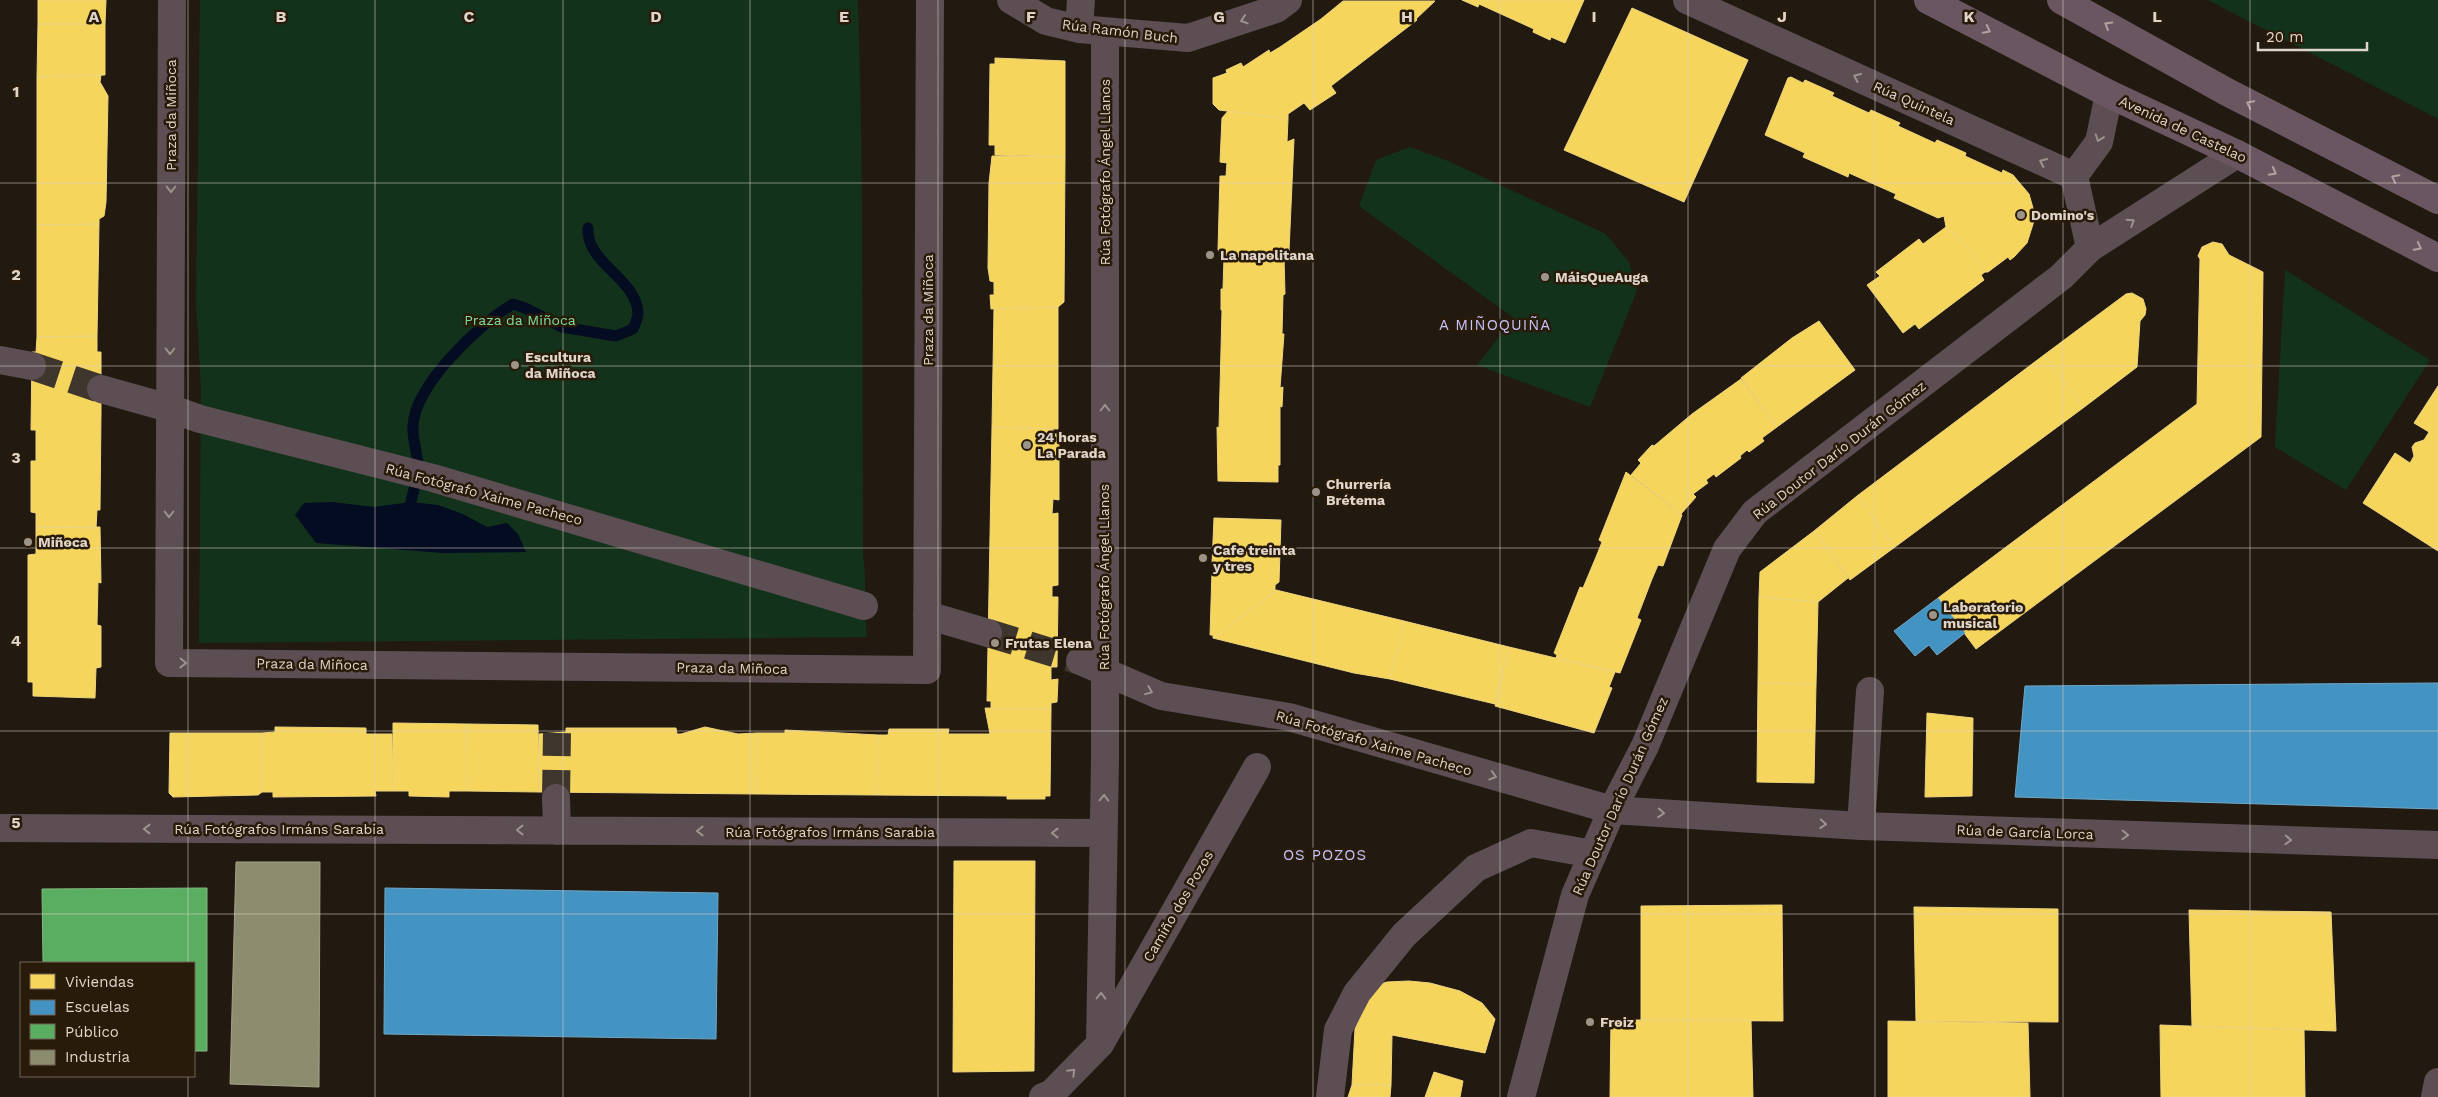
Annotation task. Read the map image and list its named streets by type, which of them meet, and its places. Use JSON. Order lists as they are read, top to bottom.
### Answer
{
  "streets": {
    "main road": ["Avenida de Castelao"],
    "street": [
      "Rúa Ramón Buch",
      "Rúa Quintela",
      "Praza da Miñoca",
      "Rúa Fotógrafo Ángel Llanos",
      "Rúa Doutor Darío Durán Gómez",
      "Rúa Fotógrafo Xaime Pacheco",
      "Rúa Fotógrafos Irmáns Sarabia",
      "Rúa de García Lorca",
      "Camiño dos Pozos"
    ]
  },
  "crossings": [
    ["Rúa Ramón Buch", "Rúa Fotógrafo Ángel Llanos"],
    ["Praza da Miñoca", "Rúa Fotógrafo Xaime Pacheco"],
    ["Avenida de Castelao", "Rúa Doutor Darío Durán Gómez"],
    ["Rúa Fotógrafo Ángel Llanos", "Rúa Fotógrafo Xaime Pacheco"],
    ["Rúa Fotógrafo Ángel Llanos", "Rúa Fotógrafos Irmáns Sarabia"],
    ["Rúa Fotógrafo Ángel Llanos", "Camiño dos Pozos"],
    ["Rúa Doutor Darío Durán Gómez", "Rúa Fotógrafo Xaime Pacheco"],
    ["Rúa Doutor Darío Durán Gómez", "Rúa de García Lorca"],
    ["Rúa Fotógrafo Xaime Pacheco", "Rúa de García Lorca"]
  ],
  "one_way": [
    "Rúa Ramón Buch",
    "Rúa Quintela",
    "Rúa Fotógrafo Ángel Llanos",
    "Rúa Fotógrafo Xaime Pacheco",
    "Rúa Fotógrafos Irmáns Sarabia",
    "Rúa de García Lorca"
  ],
  "districts": ["A MIÑOQUIÑA", "OS POZOS"],
  "parks": ["Praza da Miñoca"],
  "places": [
    "Domino's",
    "La napolitana",
    "MáisQueAuga",
    "Escultura da Miñoca",
    "24 horas La Parada",
    "Churrería Brétema",
    "Miñoca",
    "Cafe treinta y tres",
    "Laboratorio musical",
    "Frutas Elena",
    "Froiz"
  ],
  "legend": [
    "Viviendas",
    "Escuelas",
    "Público",
    "Industria"
  ],
  "scale_bar": "20 m",
  "grid": {
    "columns": [
      "A",
      "B",
      "C",
      "D",
      "E",
      "F",
      "G",
      "H",
      "I",
      "J",
      "K",
      "L"
    ],
    "rows": [
      "1",
      "2",
      "3",
      "4",
      "5"
    ]
  }
}
